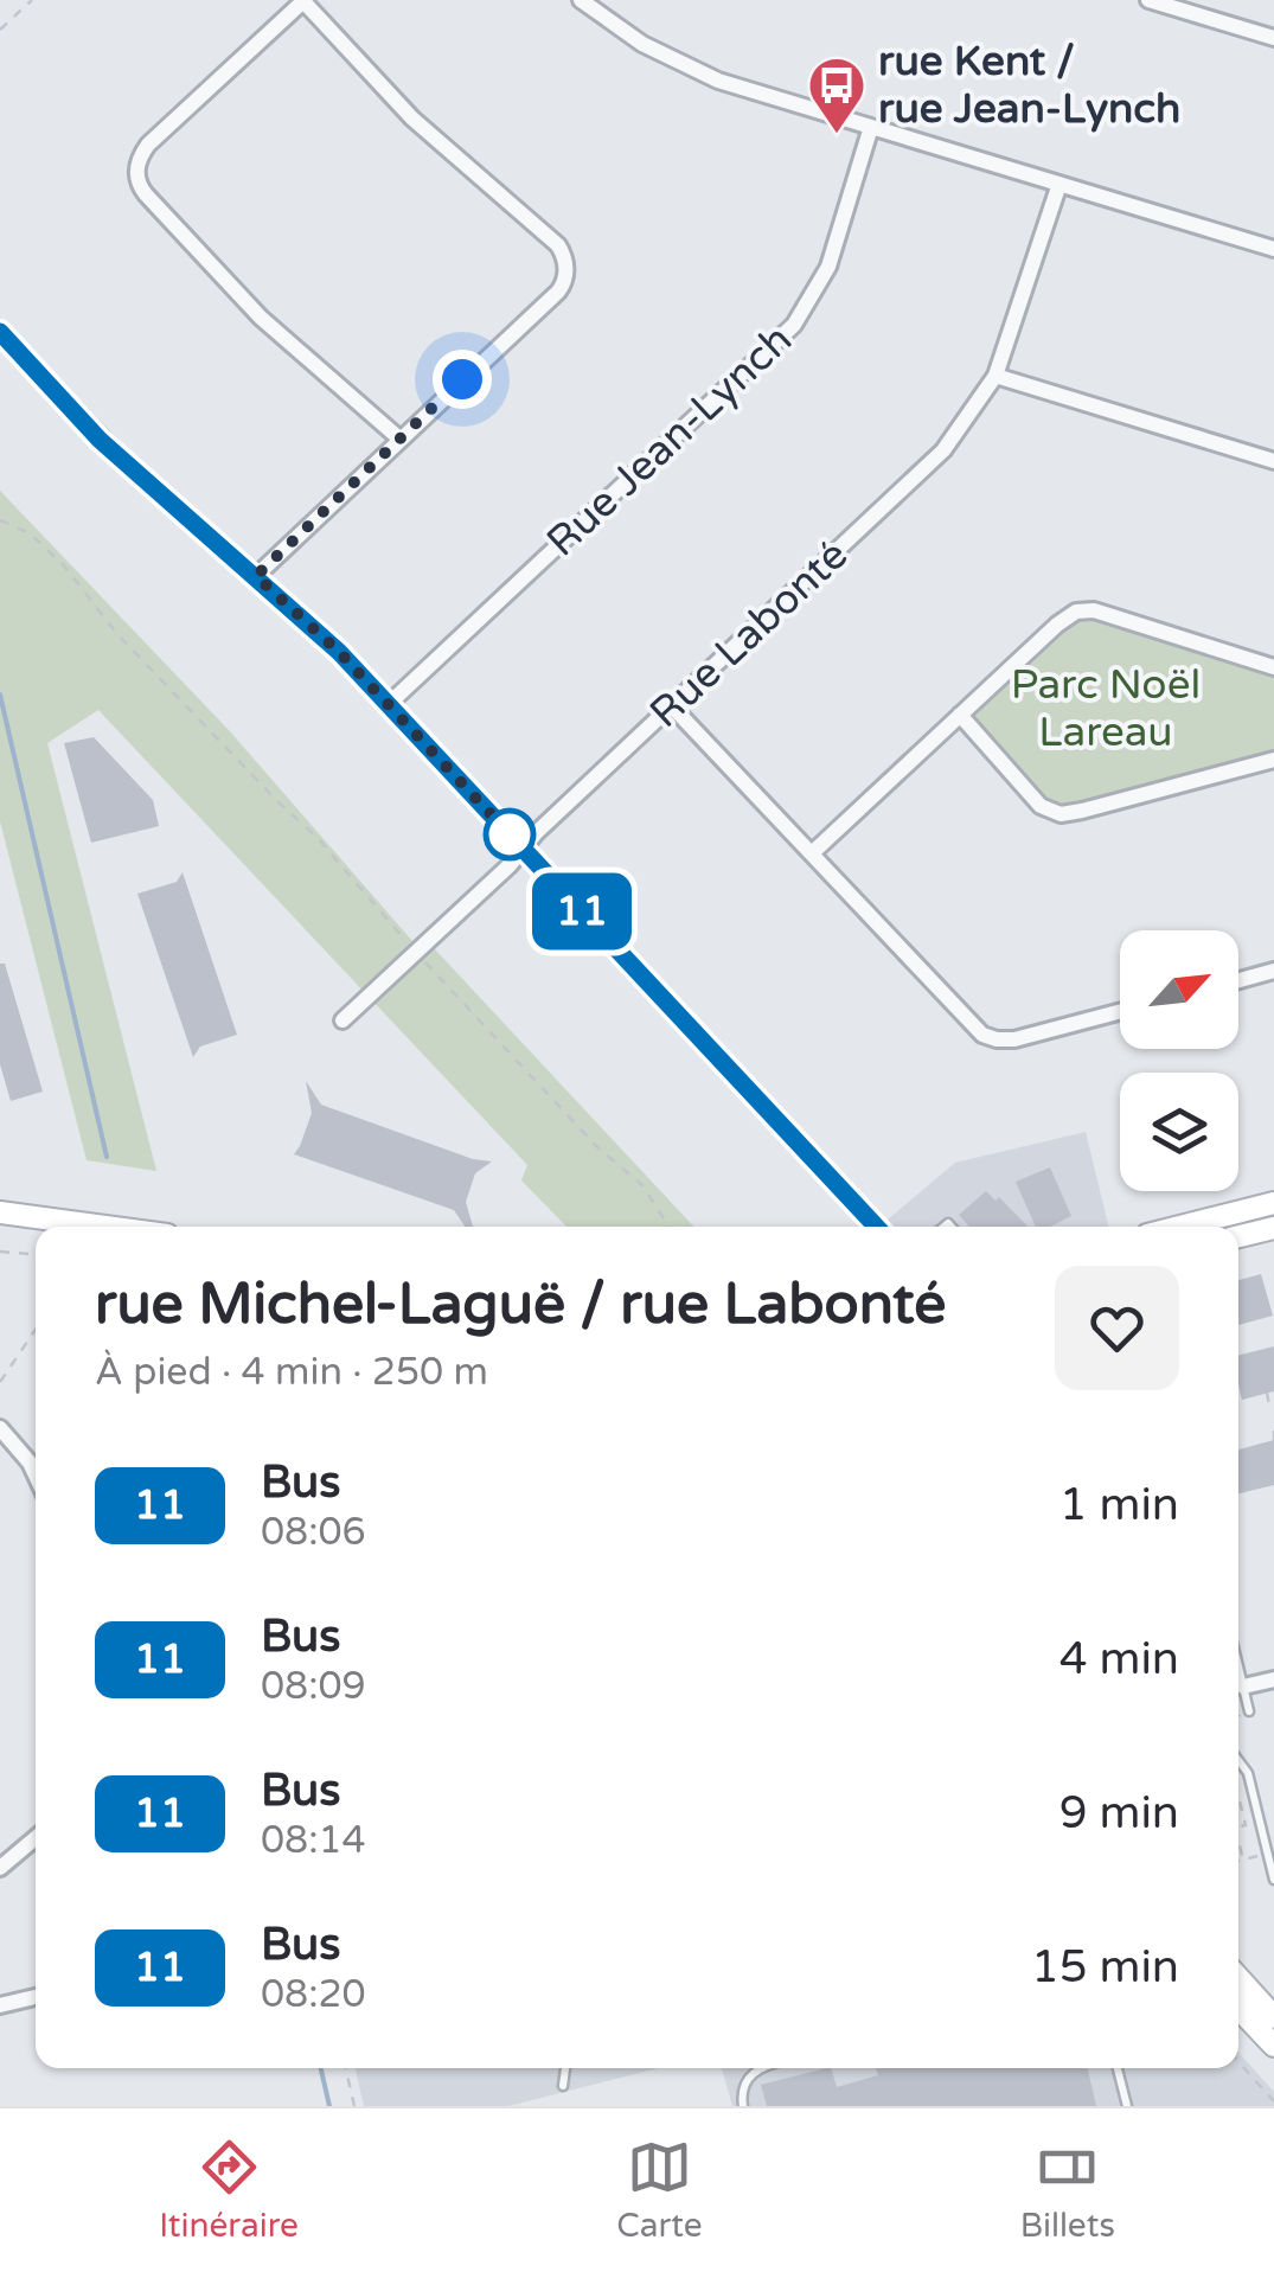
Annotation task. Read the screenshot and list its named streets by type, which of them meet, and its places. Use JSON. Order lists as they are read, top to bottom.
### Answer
{
  "streets": {
    "street": ["Rue Jean-Lynch", "Rue Labonté"]
  },
  "parks": ["Parc Noël Lareau"],
  "places": {
    "bus stop": ["rue Kent / rue Jean-Lynch"]
  },
  "lines": ["bus line 11"],
  "north": "top right",
  "page": {
    "on_map": "11",
    "heading": ["rue Michel-Laguë / rue Labonté", "À pied · 4 min · 250 m"],
    "list": [
      {
        "mark": "11",
        "name": "Bus",
        "note": "08:06",
        "value": "1 min"
      },
      {
        "mark": "11",
        "name": "Bus",
        "note": "08:09",
        "value": "4 min"
      },
      {
        "mark": "11",
        "name": "Bus",
        "note": "08:14",
        "value": "9 min"
      },
      {
        "mark": "11",
        "name": "Bus",
        "note": "08:20",
        "value": "15 min"
      }
    ],
    "tabs": ["Itinéraire", "Carte", "Billets"]
  }
}
